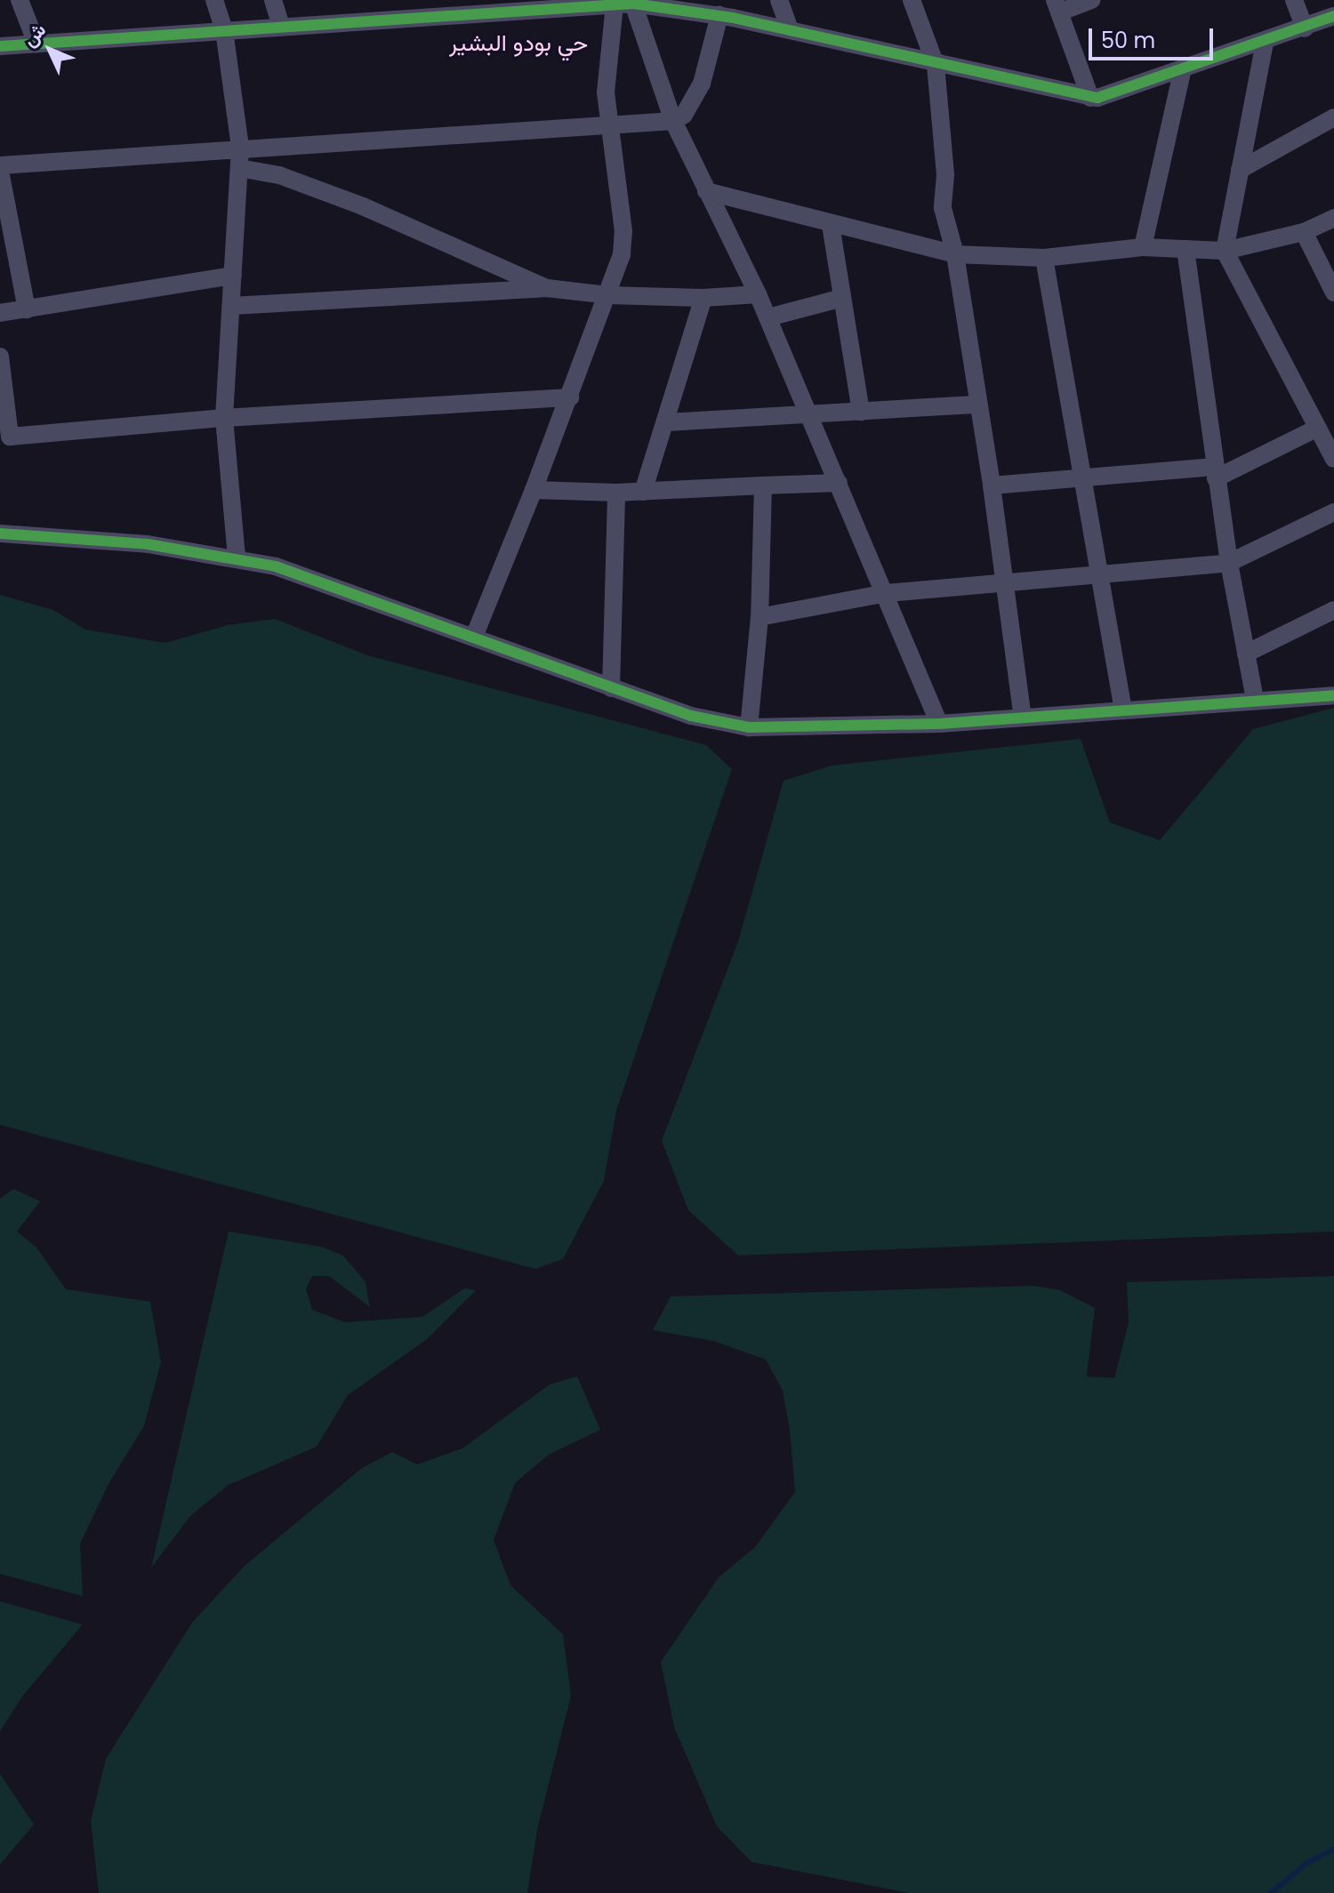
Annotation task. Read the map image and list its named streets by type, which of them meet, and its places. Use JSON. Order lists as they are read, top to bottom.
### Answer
{
  "districts": ["حي بودو البشير"],
  "scale_bar": "50 m",
  "north": "top left"
}
